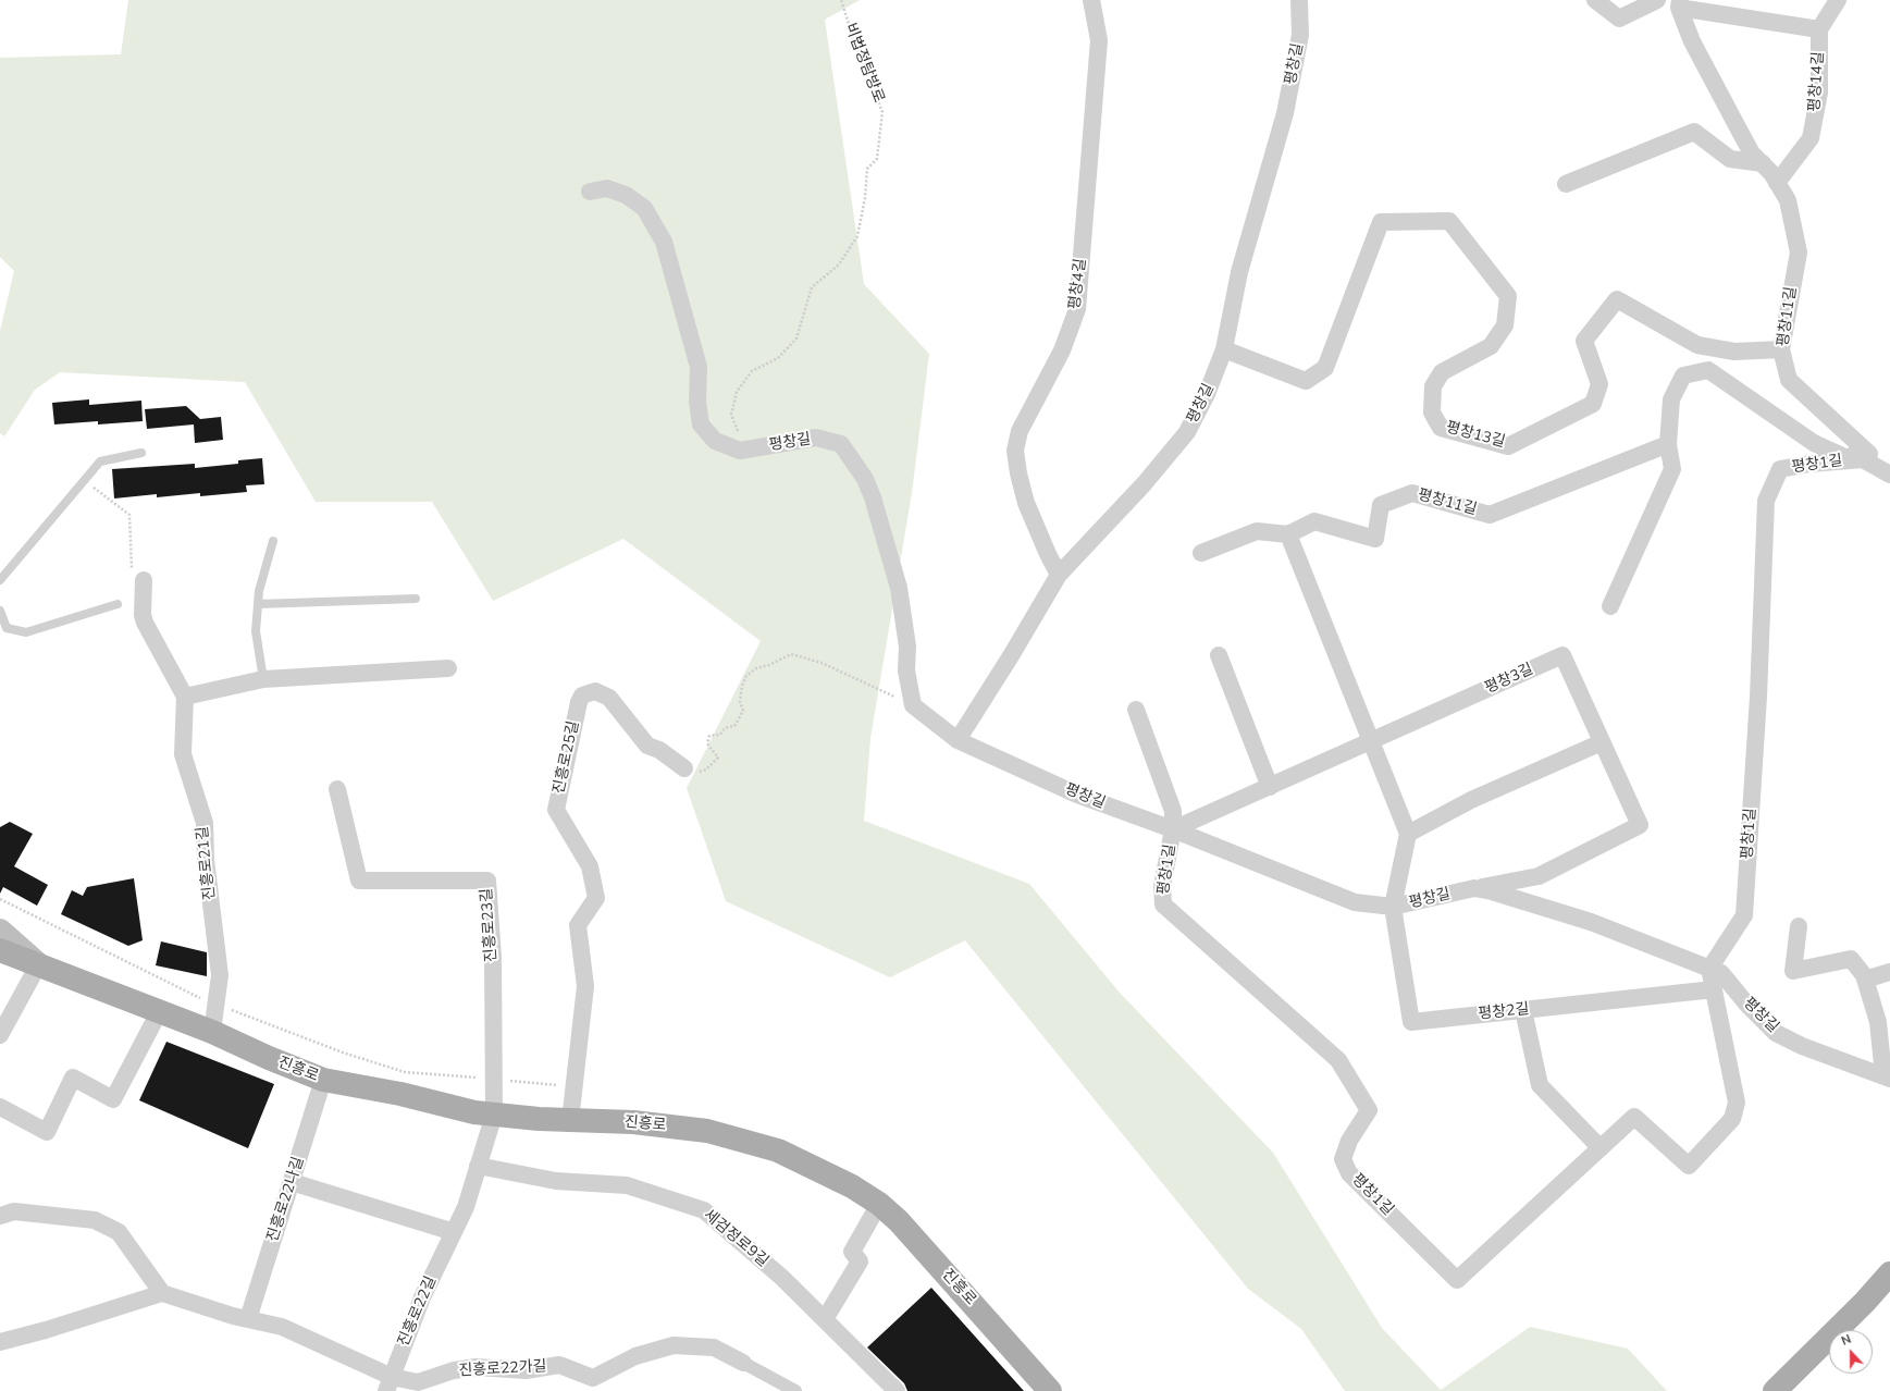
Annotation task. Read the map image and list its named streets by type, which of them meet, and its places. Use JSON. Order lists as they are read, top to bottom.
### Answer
{
  "streets": {
    "main road": ["진흥로"],
    "street": [
      "평창길",
      "평창14길",
      "평창4길",
      "평창11길",
      "평창13길",
      "평창1길",
      "평창3길",
      "진흥로25길",
      "진흥로21길",
      "진흥로23길",
      "평창2길",
      "진흥로22나길",
      "세검정로9길",
      "진흥로22길",
      "진흥로22가길"
    ],
    "path": ["비법정탐방로"]
  },
  "crossings": [
    ["비법정탐방로", "평창길"],
    ["평창길", "평창4길"],
    ["평창길", "평창13길"],
    ["평창길", "평창1길"],
    ["평창길", "평창3길"],
    ["평창길", "평창2길"],
    ["평창14길", "평창11길"],
    ["평창11길", "평창13길"],
    ["평창11길", "평창1길"],
    ["평창1길", "평창3길"],
    ["평창1길", "평창2길"],
    ["진흥로25길", "진흥로"],
    ["진흥로21길", "진흥로"],
    ["진흥로23길", "진흥로"],
    ["진흥로23길", "진흥로22길"],
    ["진흥로", "진흥로22나길"],
    ["진흥로", "진흥로22길"],
    ["세검정로9길", "진흥로22길"],
    ["진흥로22길", "진흥로22가길"]
  ],
  "north": "top"
}
